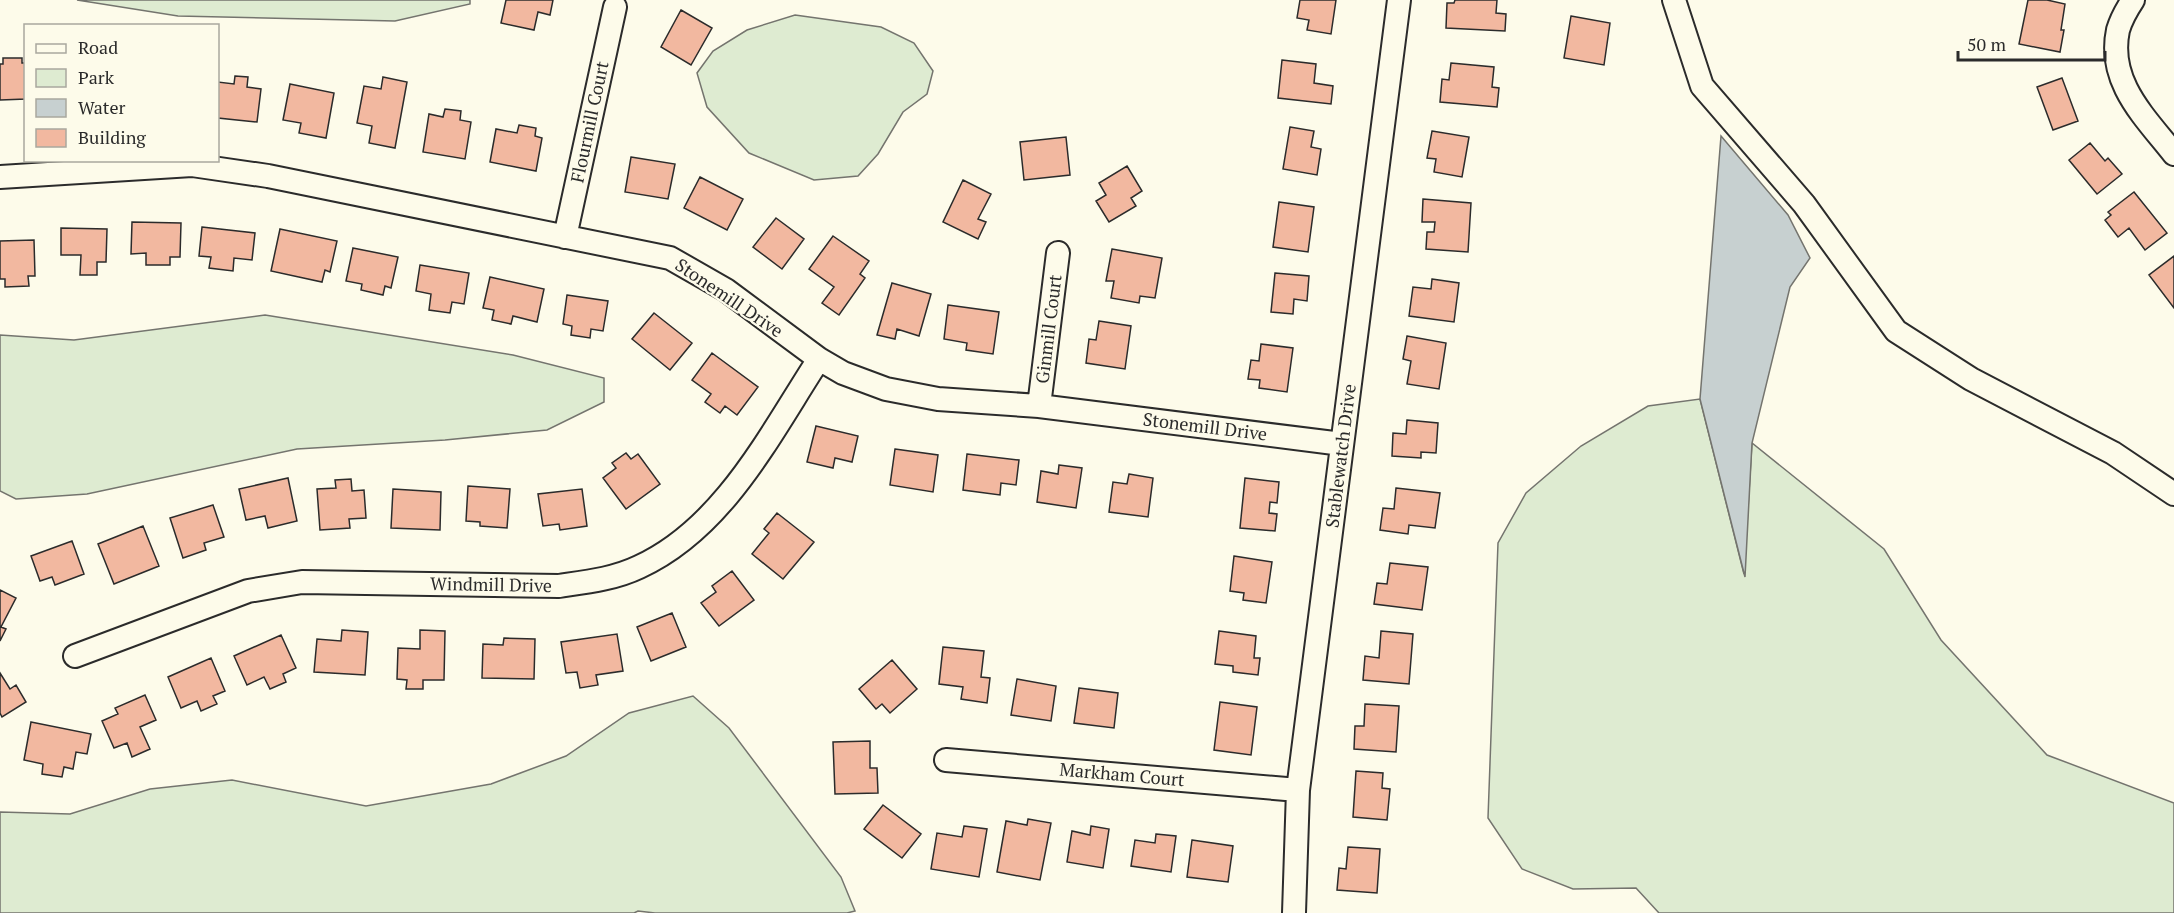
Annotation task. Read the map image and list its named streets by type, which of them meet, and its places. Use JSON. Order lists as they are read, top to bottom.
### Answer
{
  "streets": {
    "street": [
      "Flourmill Court",
      "Stonemill Drive",
      "Ginmill Court",
      "Stablewatch Drive",
      "Windmill Drive",
      "Markham Court"
    ]
  },
  "crossings": [
    ["Flourmill Court", "Stonemill Drive"],
    ["Stonemill Drive", "Ginmill Court"],
    ["Stonemill Drive", "Stablewatch Drive"],
    ["Stonemill Drive", "Windmill Drive"],
    ["Stablewatch Drive", "Markham Court"]
  ],
  "legend": [
    "Road",
    "Park",
    "Water",
    "Building"
  ],
  "scale_bar": "50 m"
}
